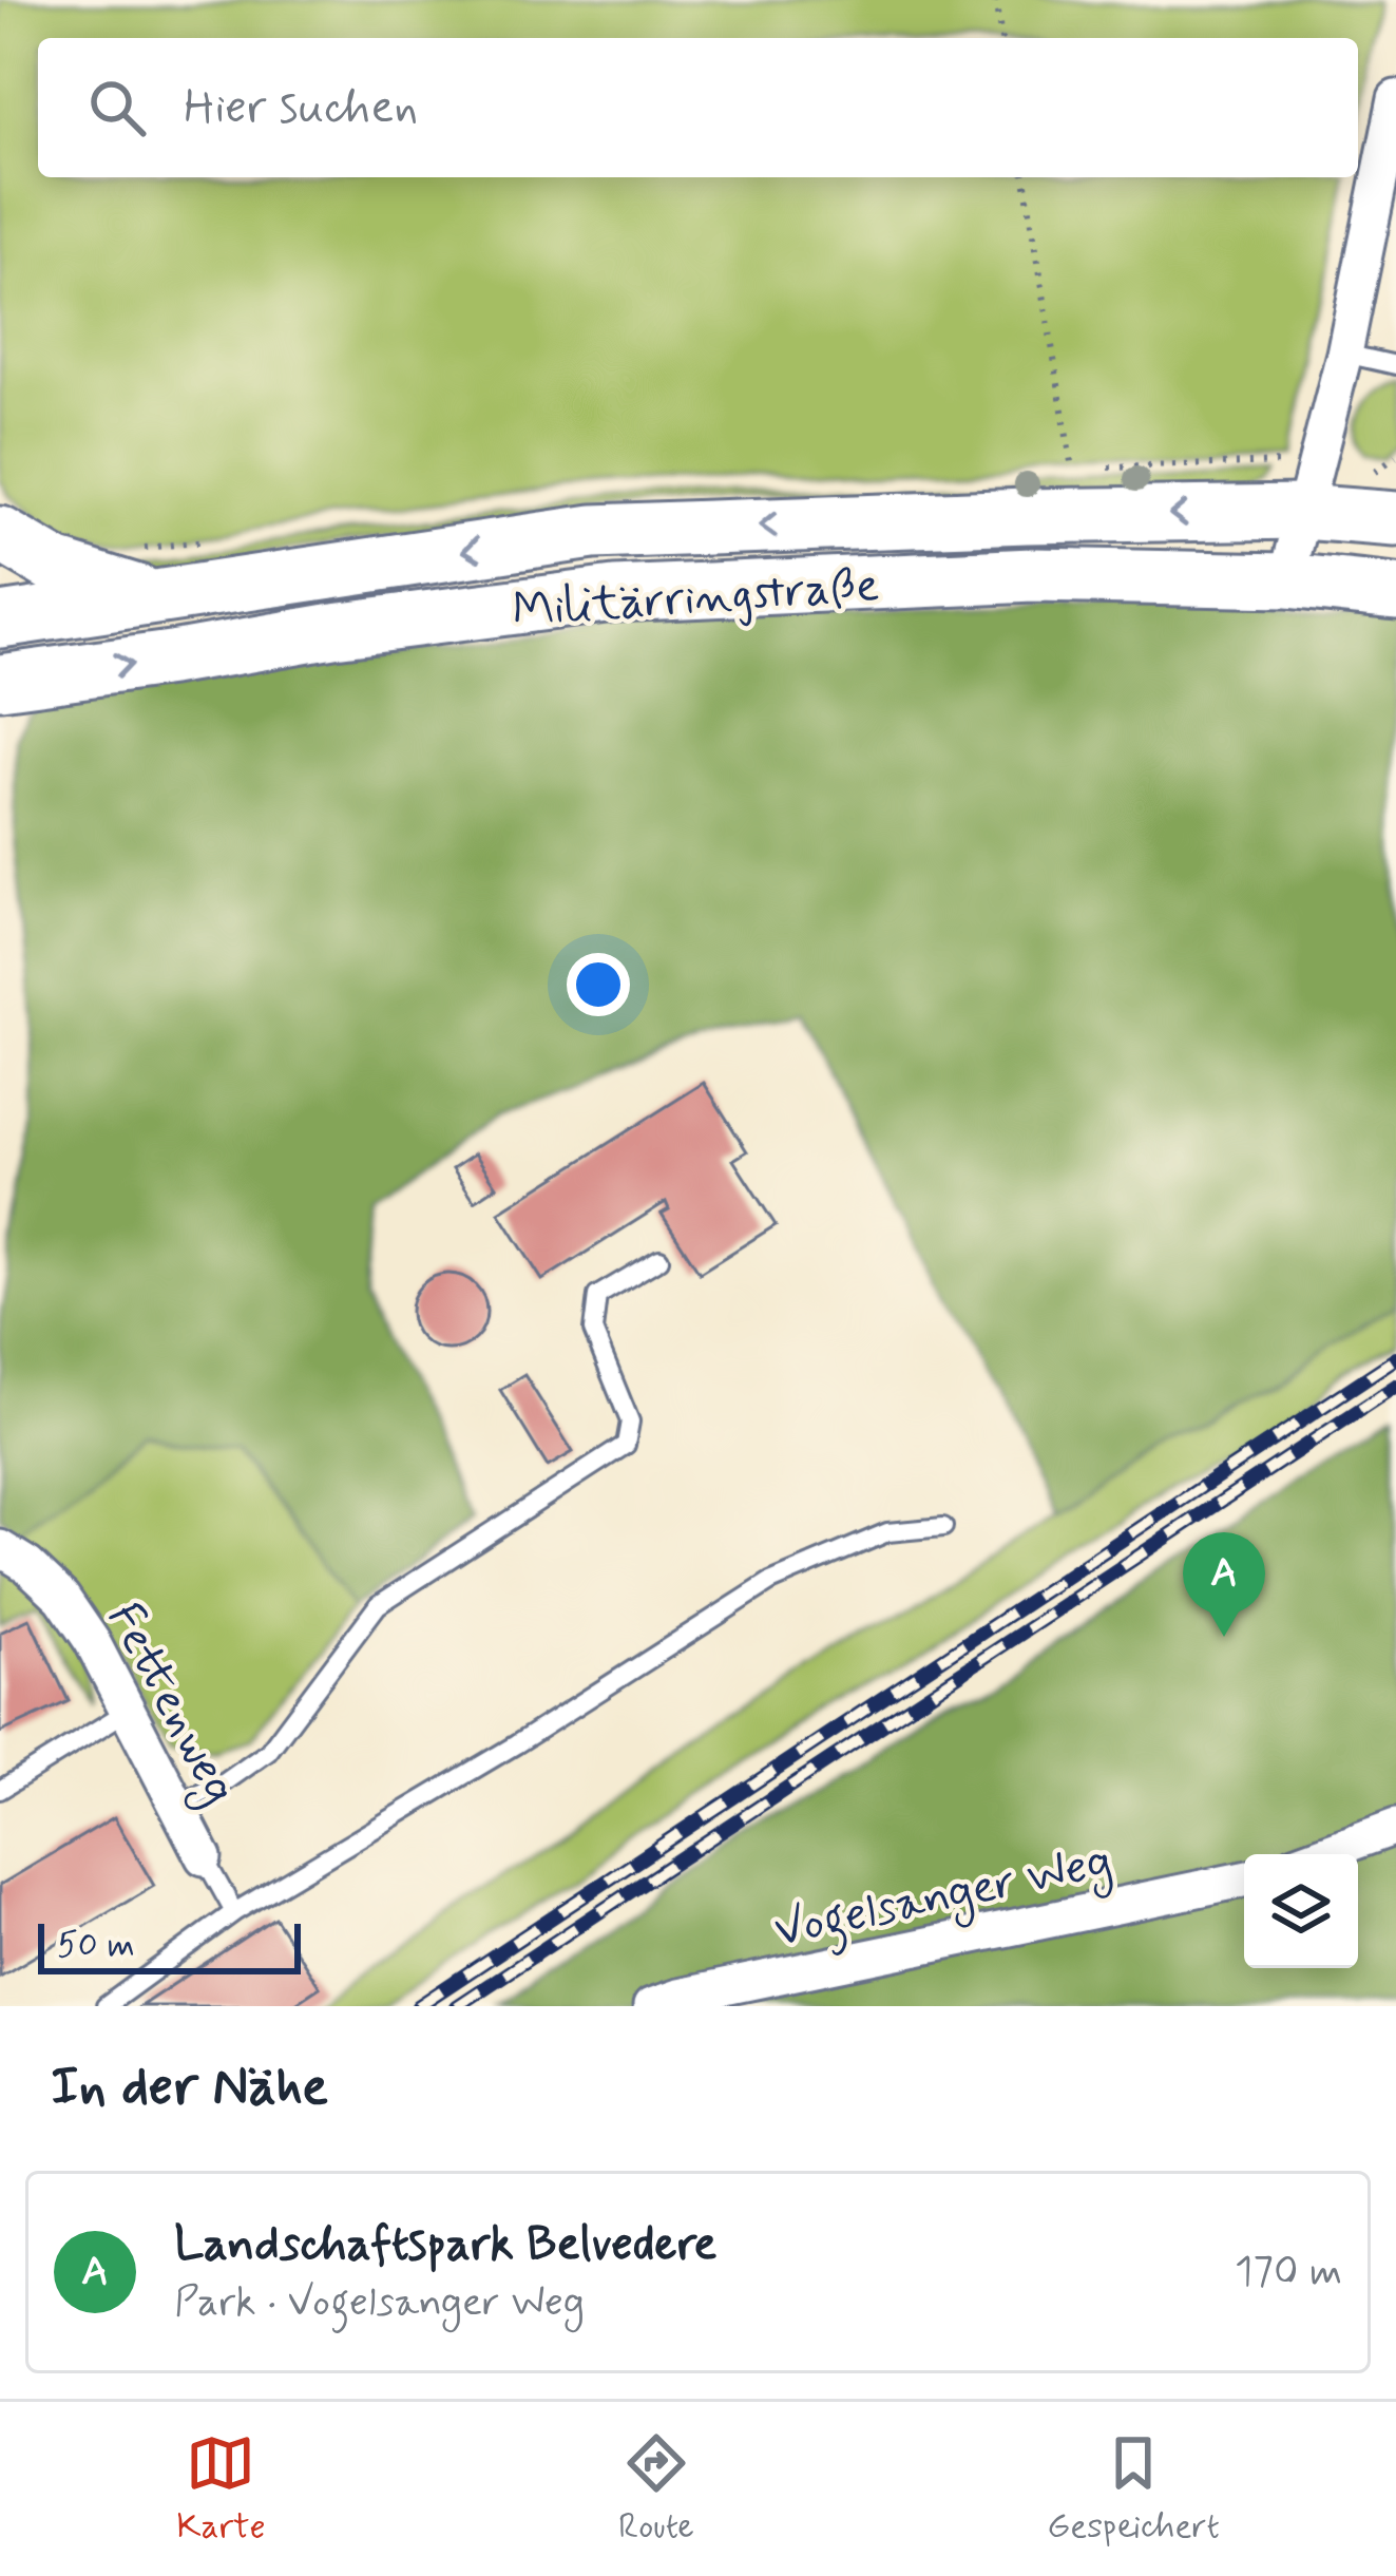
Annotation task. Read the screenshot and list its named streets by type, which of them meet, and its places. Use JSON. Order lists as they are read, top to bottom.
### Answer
{
  "streets": {
    "main road": ["Militärringstraße"],
    "street": ["Fettenweg", "Vogelsanger Weg"]
  },
  "scale_bar": "50 m",
  "page": {
    "search": "Hier suchen",
    "pins": "A",
    "scale": "50 m",
    "heading": "In der Nähe",
    "list": [
      {
        "mark": "A",
        "name": "Landschaftspark Belvedere",
        "note": "Park · Vogelsanger Weg",
        "value": "170 m"
      }
    ],
    "nav": ["Karte", "Route", "Gespeichert"]
  }
}
